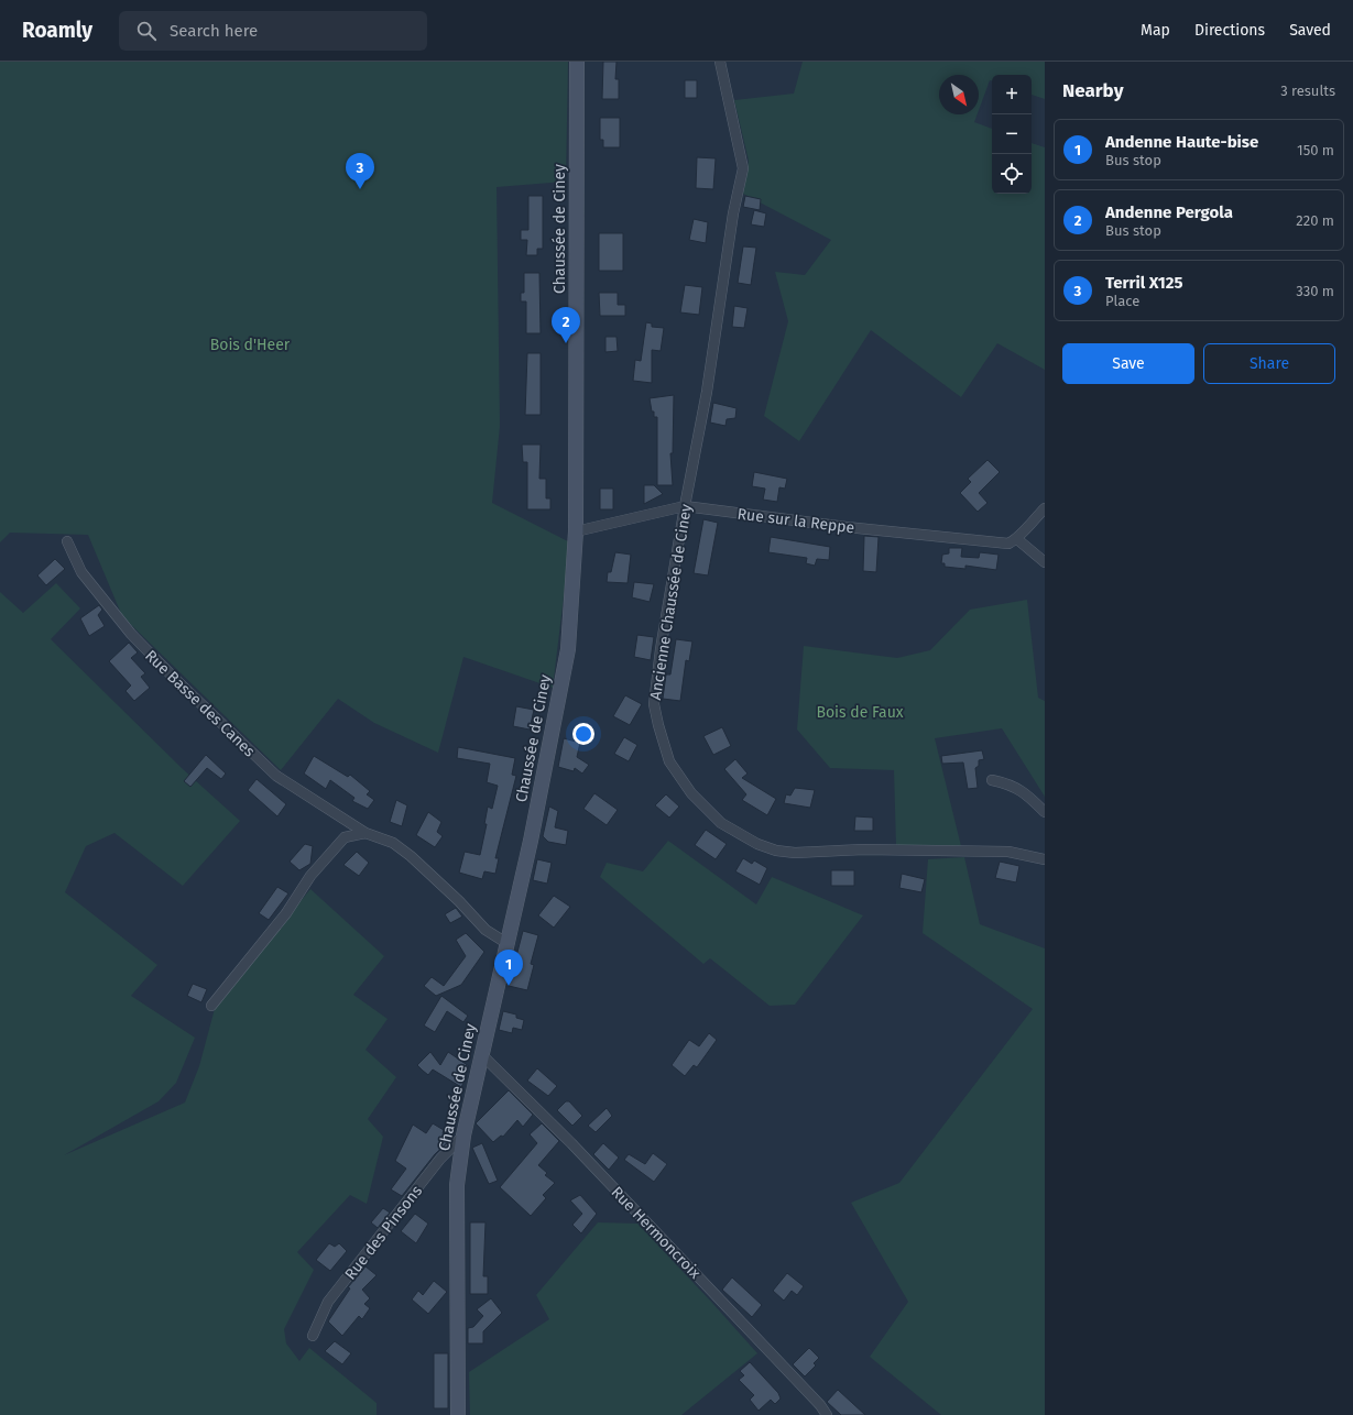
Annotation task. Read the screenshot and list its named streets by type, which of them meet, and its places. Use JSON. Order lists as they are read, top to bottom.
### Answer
{
  "streets": {
    "main road": ["Chaussée de Ciney"],
    "street": [
      "Rue sur la Reppe",
      "Ancienne Chaussée de Ciney",
      "Rue Basse des Canes",
      "Rue des Pinsons",
      "Rue Hermoncroix"
    ]
  },
  "crossings": [
    ["Chaussée de Ciney", "Rue sur la Reppe"],
    ["Chaussée de Ciney", "Rue Basse des Canes"],
    ["Chaussée de Ciney", "Rue des Pinsons"],
    ["Chaussée de Ciney", "Rue Hermoncroix"],
    ["Rue sur la Reppe", "Ancienne Chaussée de Ciney"]
  ],
  "parks": ["Bois d'Heer", "Bois de Faux"],
  "north": "bottom right",
  "page": {
    "header": "Roamly",
    "search": "Search here",
    "nav": ["Map", "Directions", "Saved"],
    "heading": ["Nearby", "3 results"],
    "map_buttons": ["+", "−"],
    "list": [
      {
        "mark": "1",
        "name": "Andenne Haute-bise",
        "note": "Bus stop",
        "value": "150 m"
      },
      {
        "mark": "2",
        "name": "Andenne Pergola",
        "note": "Bus stop",
        "value": "220 m"
      },
      {
        "mark": "3",
        "name": "Terril X125",
        "note": "Place",
        "value": "330 m"
      }
    ],
    "pins": ["3", "2", "1"],
    "buttons": ["Save", "Share"]
  }
}
